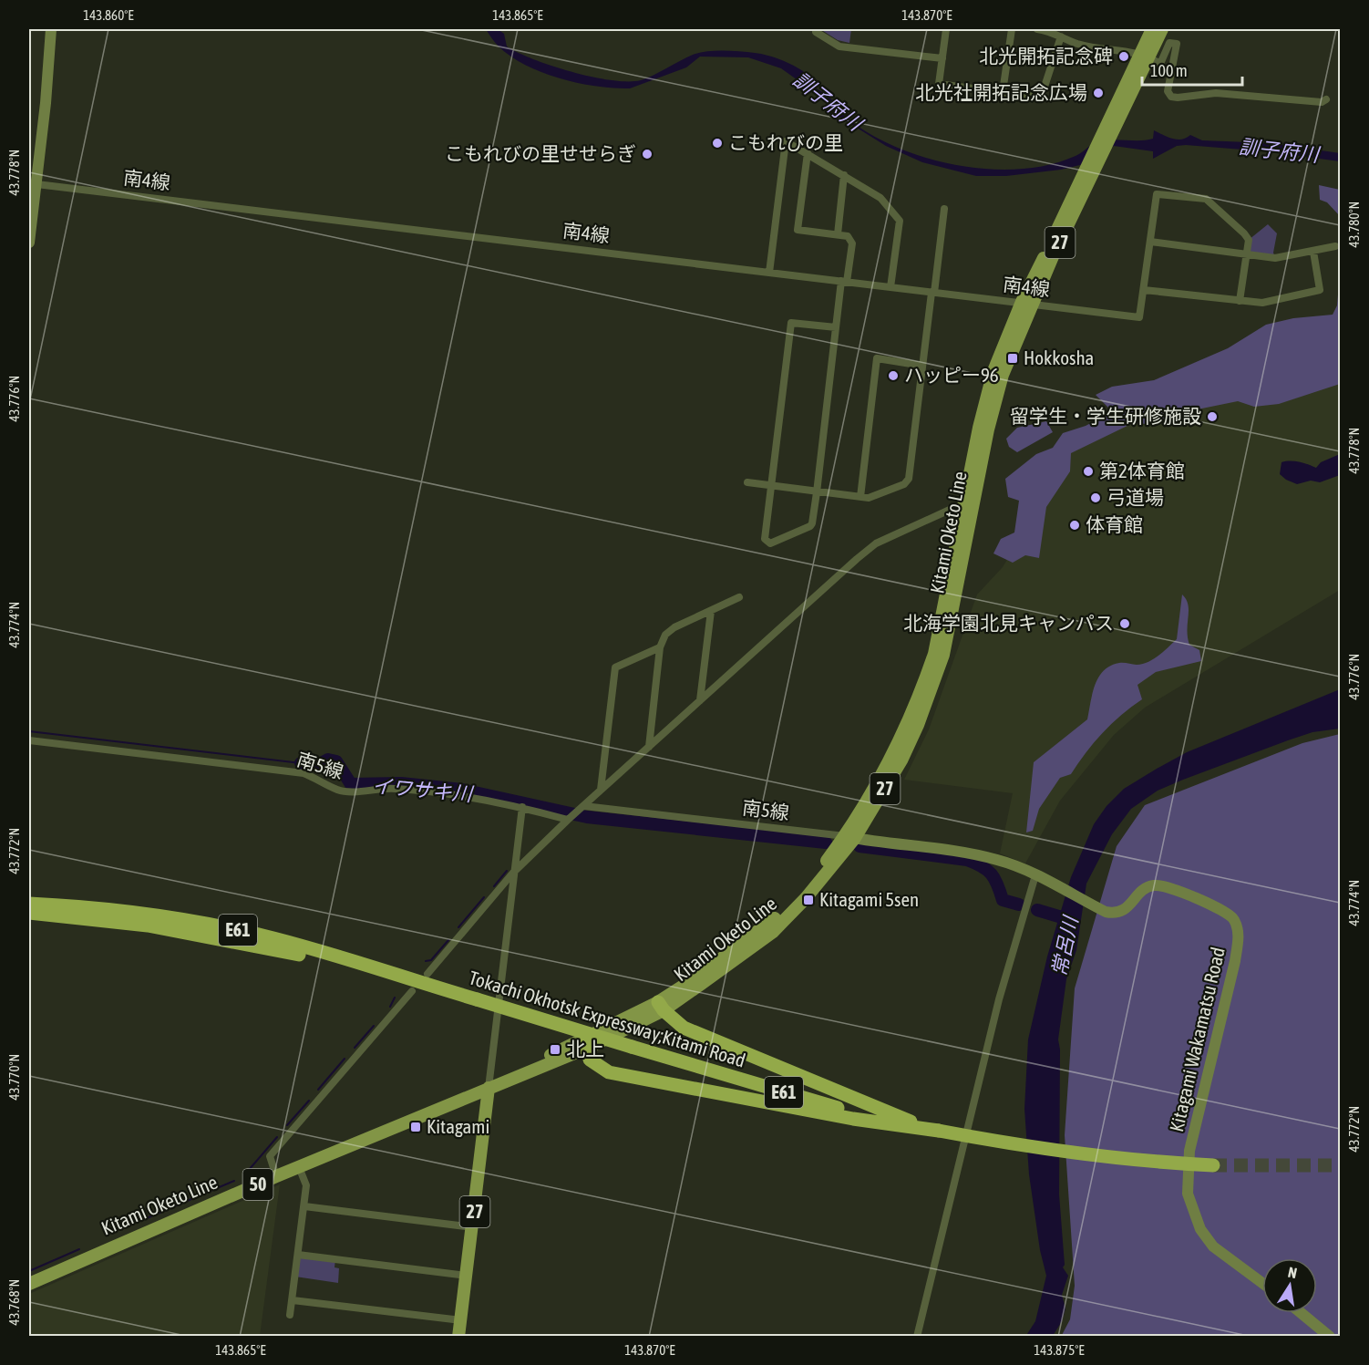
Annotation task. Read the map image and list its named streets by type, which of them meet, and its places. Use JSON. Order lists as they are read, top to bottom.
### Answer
{
  "streets": {
    "highway": ["E61", "Tokachi Okhotsk Expressway;Kitami Road"],
    "main road": ["27", "Kitami Oketo Line", "50"],
    "street": ["南4線", "南5線", "Kitagami Wakamatsu Road"]
  },
  "crossings": [
    ["南4線", "Kitami Oketo Line"],
    ["27", "Kitami Oketo Line"],
    ["Kitami Oketo Line", "南5線"],
    ["Kitami Oketo Line", "Kitagami Wakamatsu Road"],
    ["南5線", "Kitagami Wakamatsu Road"]
  ],
  "water": ["訓子府川", "イワサキ川", "常呂川"],
  "places": {
    "other": [
      "北光開拓記念碑",
      "北光社開拓記念広場",
      "こもれびの里",
      "こもれびの里せせらぎ",
      "ハッピー96",
      "留学生・学生研修施設",
      "第2体育館",
      "弓道場",
      "体育館",
      "北海学園北見キャンパス"
    ],
    "transit": [
      "Hokkosha",
      "Kitagami 5sen",
      "北上",
      "Kitagami"
    ]
  },
  "scale_bar": "100 m",
  "north": "top",
  "coordinates": [
    "143.860°E",
    "143.865°E",
    "143.870°E",
    "43.778°N",
    "43.780°N",
    "43.776°N",
    "43.774°N",
    "43.772°N",
    "43.770°N",
    "43.768°N",
    "143.875°E"
  ]
}
